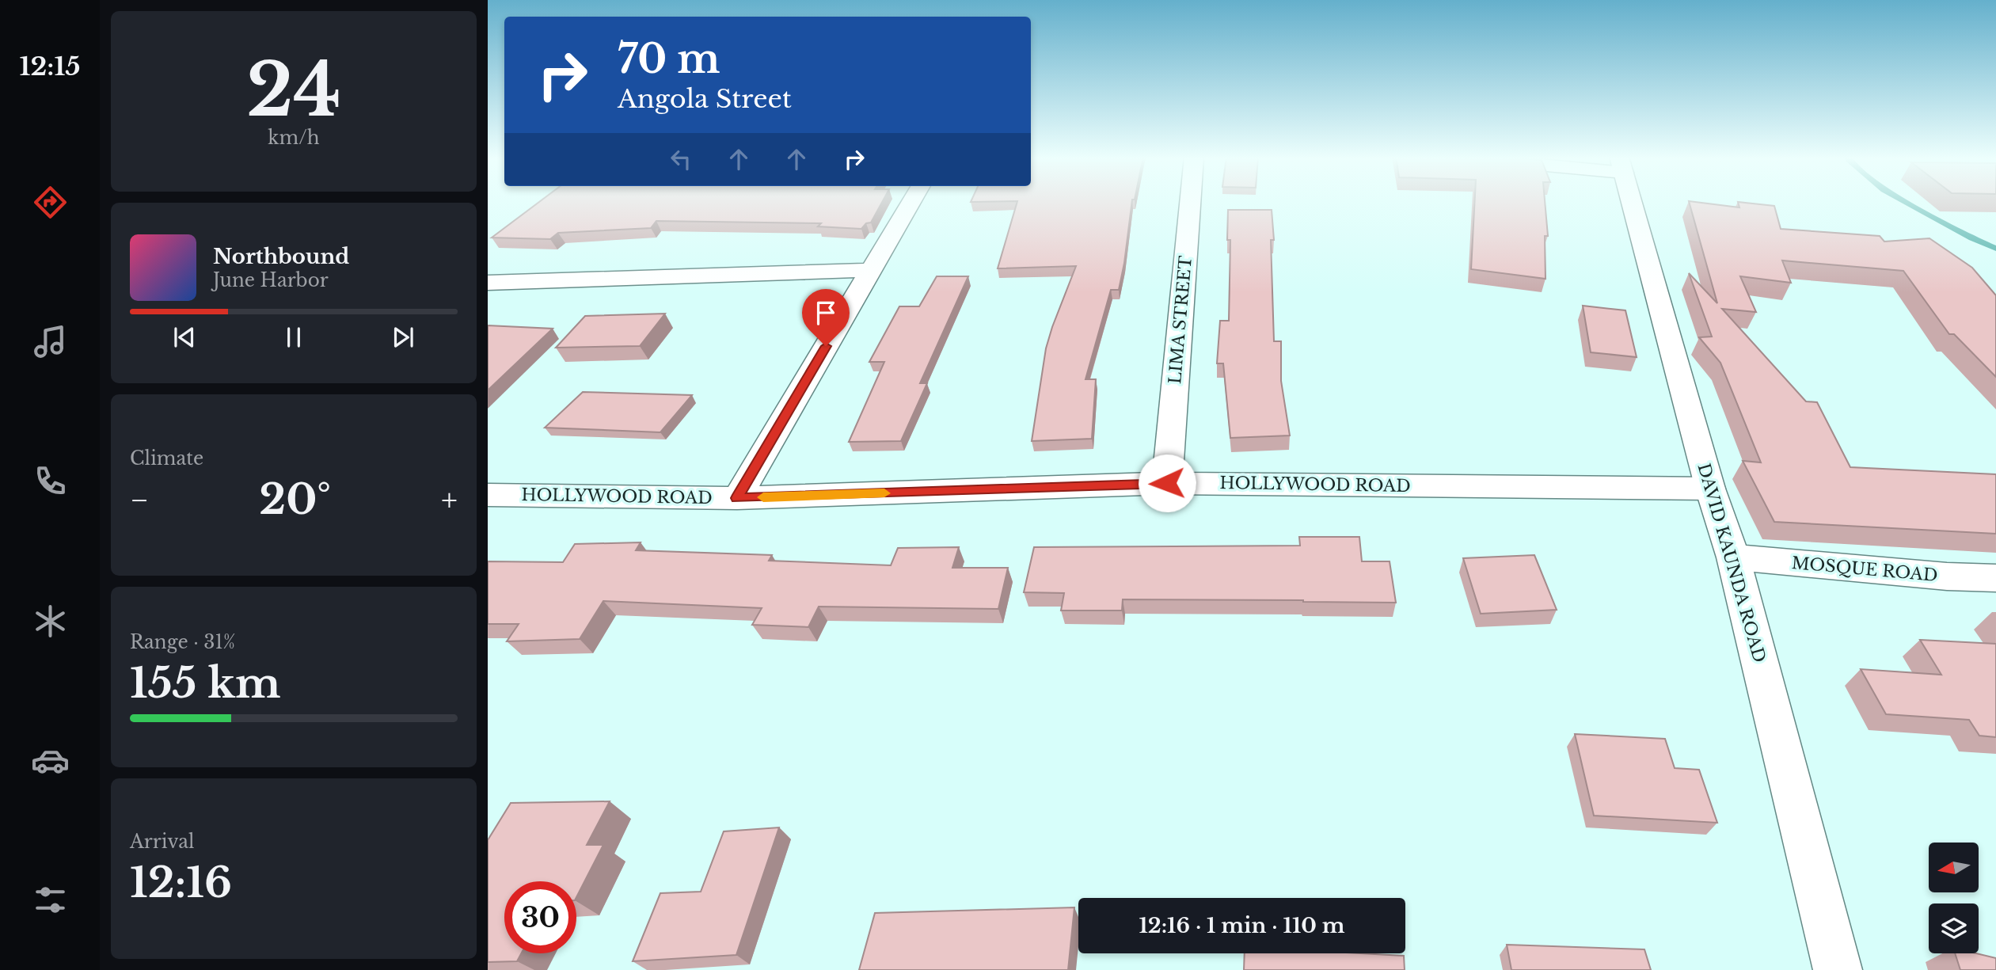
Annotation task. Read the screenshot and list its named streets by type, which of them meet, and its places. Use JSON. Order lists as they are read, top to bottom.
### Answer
{
  "streets": {
    "street": [
      "LIMA STREET",
      "HOLLYWOOD ROAD",
      "DAVID KAUNDA ROAD",
      "MOSQUE ROAD"
    ]
  },
  "crossings": [
    ["LIMA STREET", "HOLLYWOOD ROAD"],
    ["HOLLYWOOD ROAD", "DAVID KAUNDA ROAD"],
    ["DAVID KAUNDA ROAD", "MOSQUE ROAD"]
  ],
  "north": "left",
  "page": {
    "tabs": "12:15",
    "tile": [
      ["24", "km/h"],
      "Climate",
      ["Range · 31%", "155 km"],
      ["Arrival", "12:16"]
    ],
    "turn": ["70 m", "Angola Street"],
    "song": ["Northbound", "June Harbor"],
    "heat": ["−", "20°", "+"],
    "limit": "30",
    "trip": "12:16 · 1 min · 110 m"
  }
}
